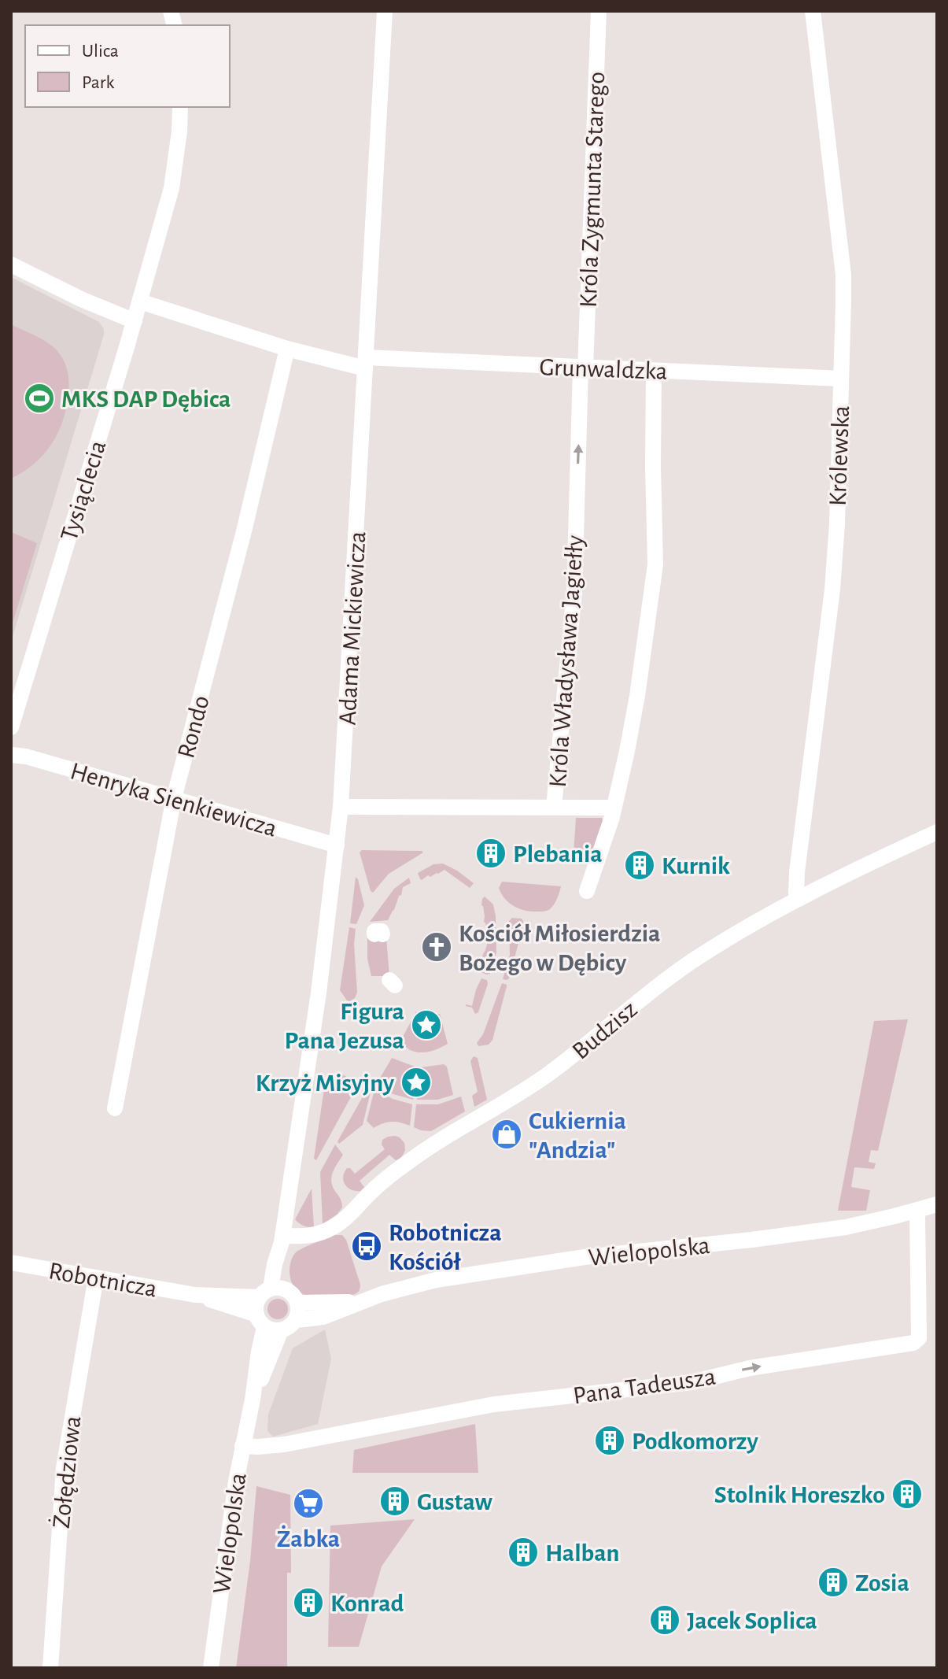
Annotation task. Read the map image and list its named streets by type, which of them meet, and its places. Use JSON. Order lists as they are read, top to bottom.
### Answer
{
  "streets": {
    "street": [
      "Króla Zygmunta Starego",
      "Grunwaldzka",
      "Królewska",
      "Tysiąclecia",
      "Adama Mickiewicza",
      "Króla Władysława Jagiełły",
      "Rondo",
      "Henryka Sienkiewicza",
      "Budzisz",
      "Wielopolska",
      "Robotnicza",
      "Pana Tadeusza",
      "Żołędziowa"
    ]
  },
  "crossings": [
    ["Króla Zygmunta Starego", "Grunwaldzka"],
    ["Króla Zygmunta Starego", "Króla Władysława Jagiełły"],
    ["Grunwaldzka", "Królewska"],
    ["Grunwaldzka", "Tysiąclecia"],
    ["Grunwaldzka", "Adama Mickiewicza"],
    ["Grunwaldzka", "Rondo"],
    ["Królewska", "Budzisz"],
    ["Adama Mickiewicza", "Króla Władysława Jagiełły"],
    ["Adama Mickiewicza", "Henryka Sienkiewicza"],
    ["Adama Mickiewicza", "Budzisz"],
    ["Adama Mickiewicza", "Wielopolska"],
    ["Adama Mickiewicza", "Robotnicza"],
    ["Rondo", "Henryka Sienkiewicza"],
    ["Wielopolska", "Robotnicza"],
    ["Wielopolska", "Pana Tadeusza"],
    ["Robotnicza", "Żołędziowa"]
  ],
  "one_way": ["Pana Tadeusza"],
  "places": {
    "sports": ["MKS DAP Dębica"],
    "building": [
      "Plebania",
      "Kurnik",
      "Podkomorzy",
      "Stolnik Horeszko",
      "Gustaw",
      "Halban",
      "Zosia",
      "Konrad",
      "Jacek Soplica"
    ],
    "church": ["Kościół Miłosierdzia Bożego w Dębicy"],
    "place": ["Figura Pana Jezusa", "Krzyż Misyjny"],
    "shop": ["Cukiernia \"Andzia\""],
    "bus stop": ["Robotnicza Kościół"],
    "supermarket": ["Żabka"]
  },
  "legend": ["Ulica", "Park"]
}
